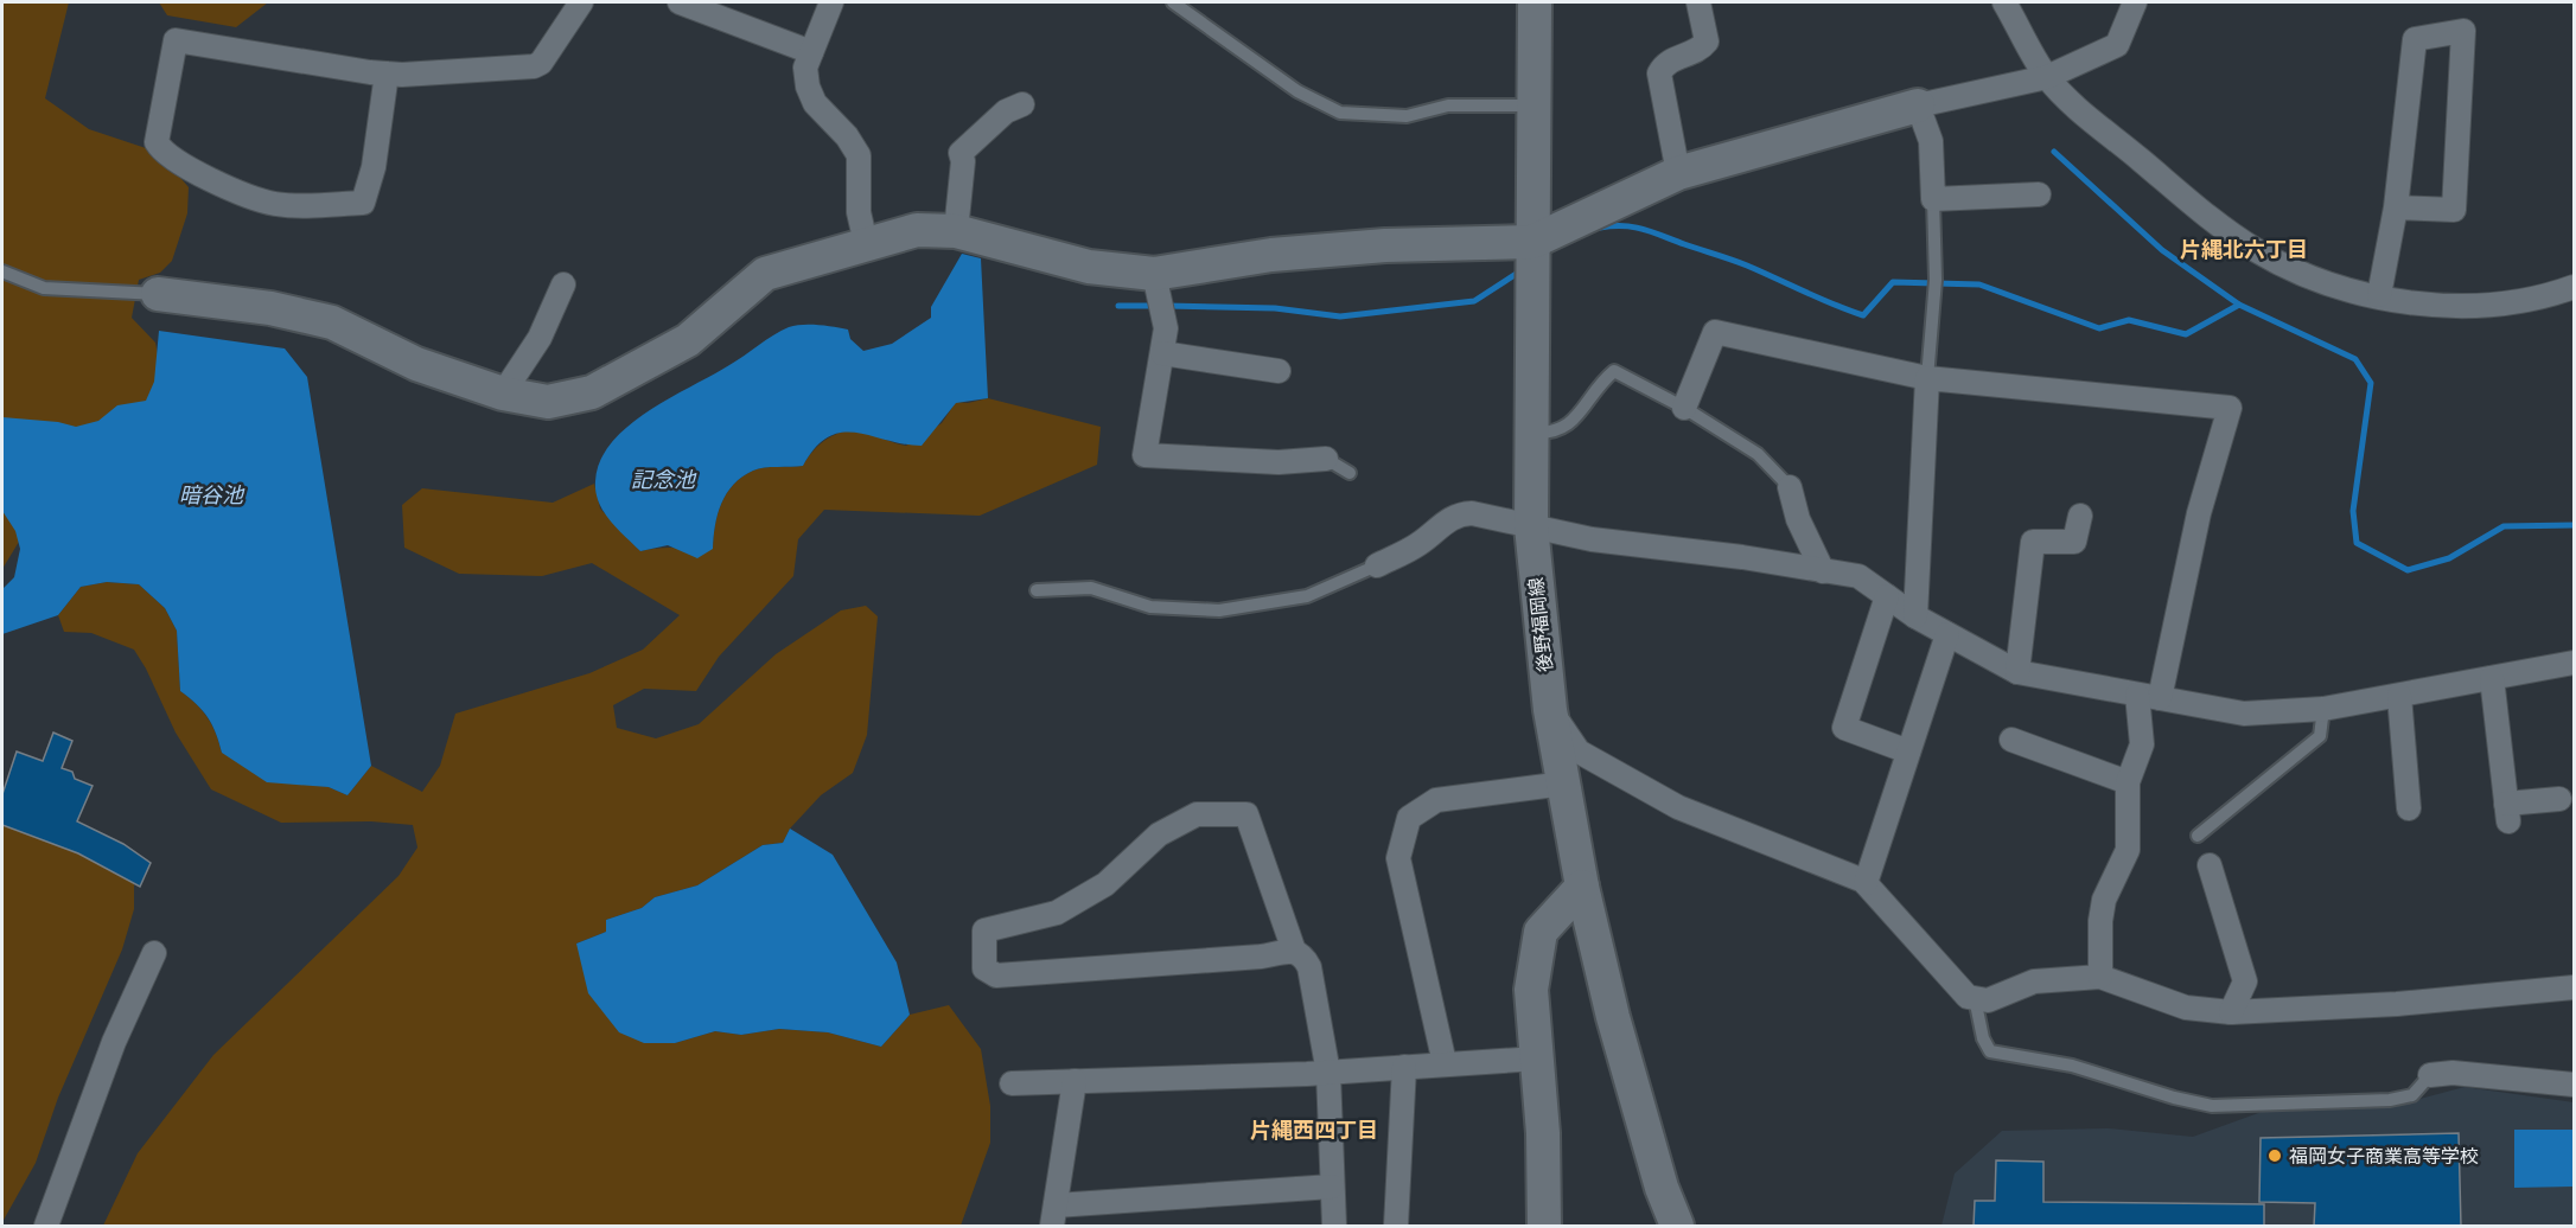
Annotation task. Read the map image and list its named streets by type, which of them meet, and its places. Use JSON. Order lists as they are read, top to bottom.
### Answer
{
  "streets": {
    "street": ["後野福岡線"]
  },
  "districts": ["片縄北六丁目", "片縄西四丁目"],
  "water": ["記念池", "暗谷池"],
  "places": ["福岡女子商業高等学校"]
}
